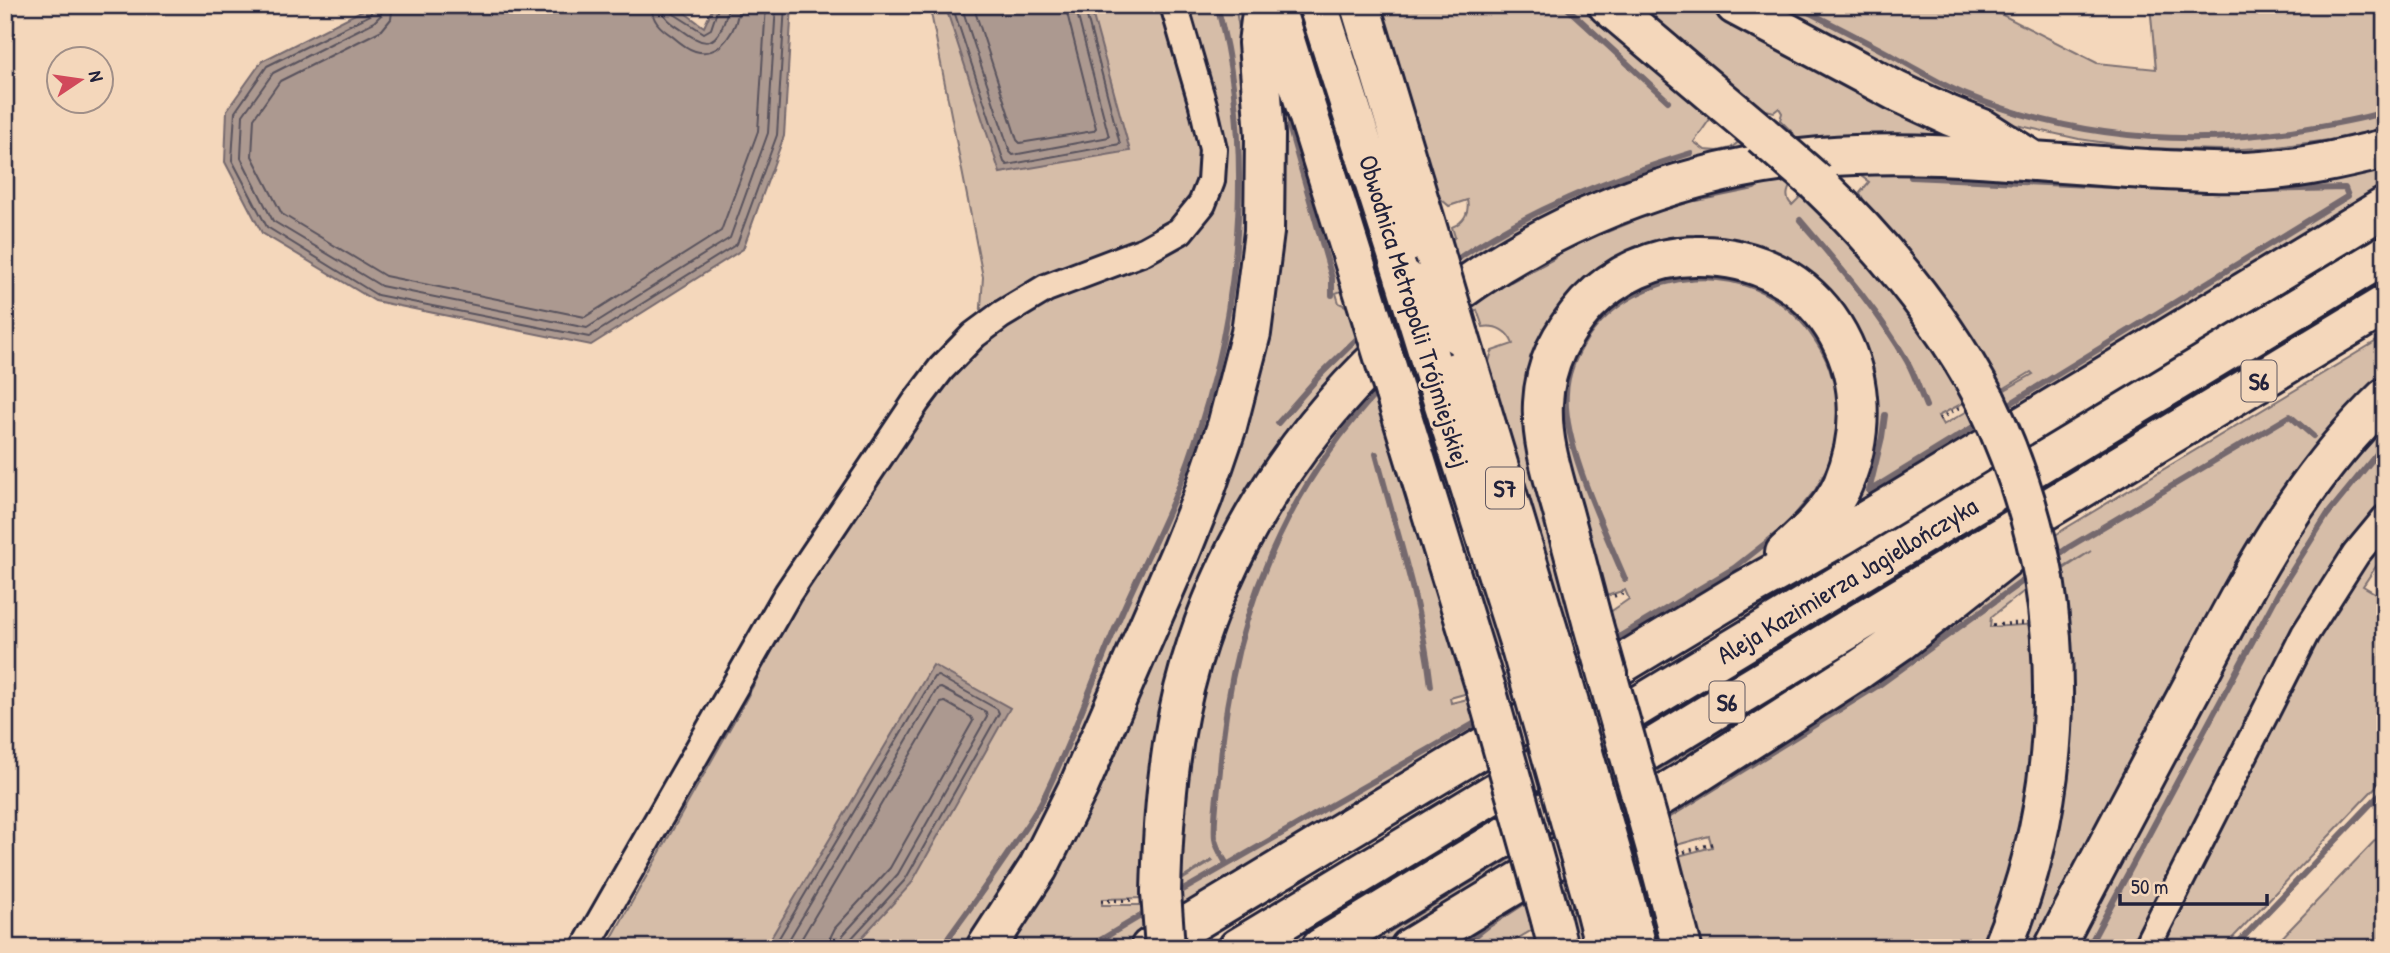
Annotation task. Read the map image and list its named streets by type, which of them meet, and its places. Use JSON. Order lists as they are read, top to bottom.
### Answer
{
  "streets": {
    "highway": [
      "Obwodnica Metropolii Trójmiejskiej",
      "S6",
      "S7",
      "Aleja Kazimierza Jagiellończyka"
    ]
  },
  "crossings": [
    ["Obwodnica Metropolii Trójmiejskiej", "S7"]
  ],
  "scale_bar": "50 m",
  "north": "right"
}
